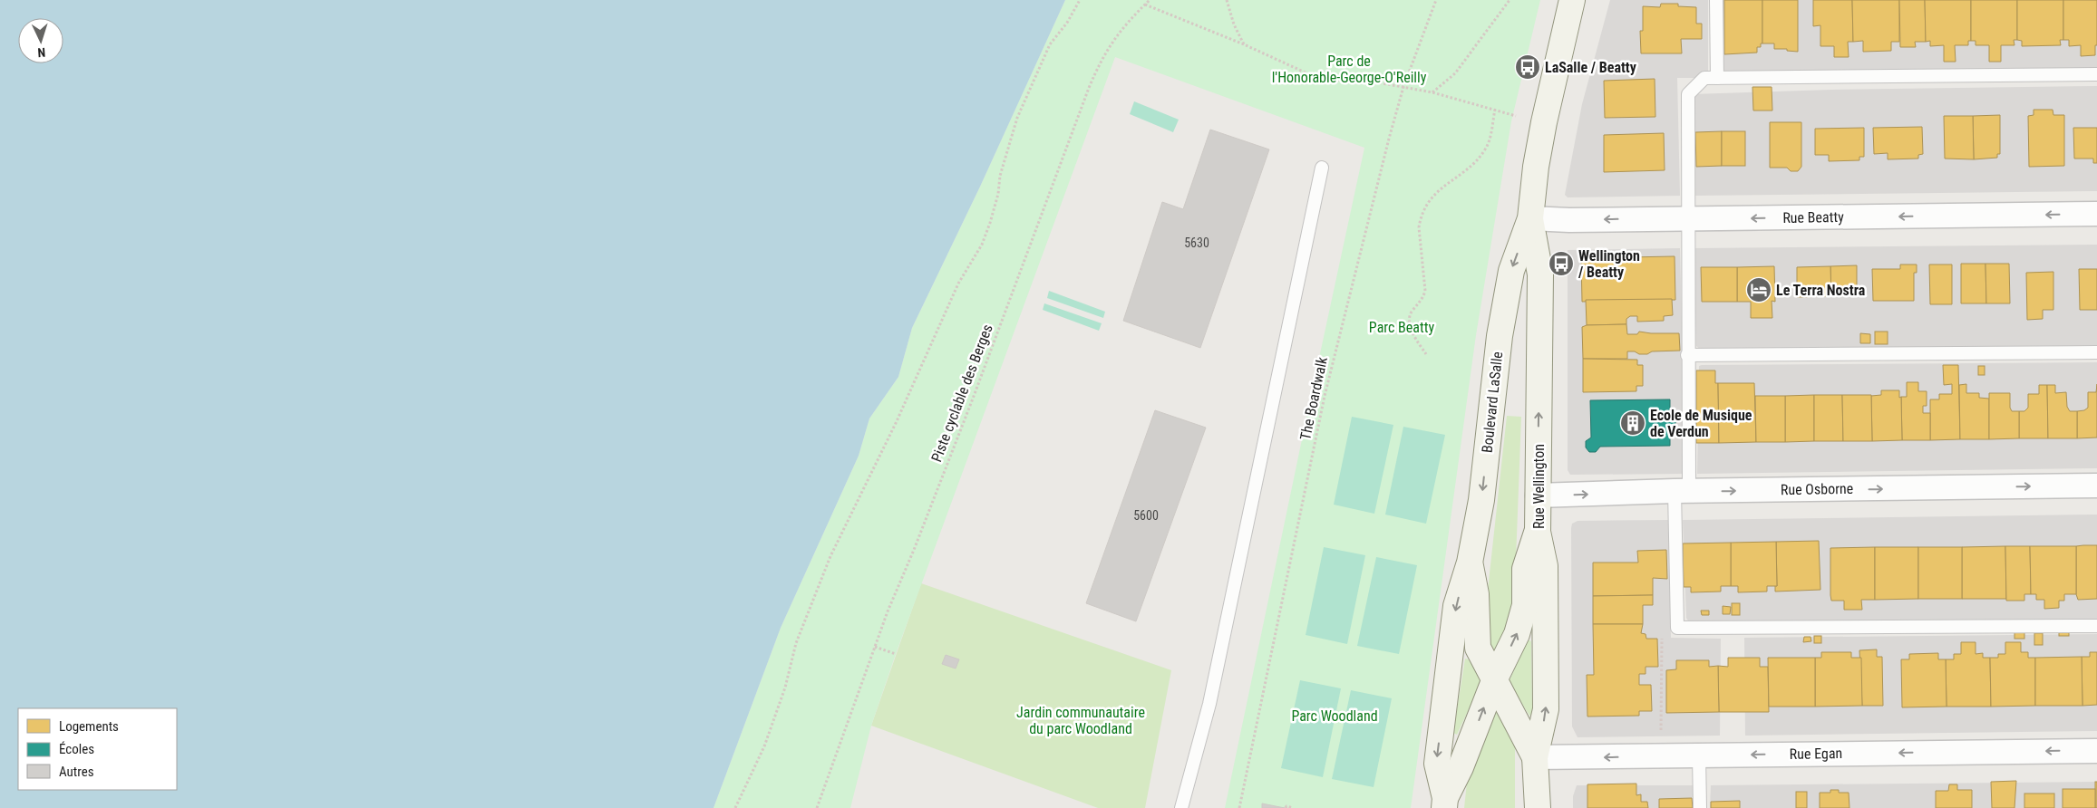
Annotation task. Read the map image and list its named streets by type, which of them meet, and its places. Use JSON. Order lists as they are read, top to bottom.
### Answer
{
  "streets": {
    "main road": ["Boulevard LaSalle", "Rue Wellington"],
    "street": ["Rue Beatty", "Rue Osborne", "Rue Egan"],
    "path": ["Piste cyclable des Berges", "The Boardwalk"]
  },
  "crossings": [
    ["Rue Beatty", "Boulevard LaSalle"],
    ["Rue Beatty", "Rue Wellington"],
    ["Boulevard LaSalle", "Rue Wellington"],
    ["Rue Wellington", "Rue Osborne"],
    ["Rue Wellington", "Rue Egan"]
  ],
  "one_way": ["Rue Beatty", "Rue Osborne", "Rue Egan"],
  "parks": [
    "Parc de l'Honorable-George-O'Reilly",
    "Parc Beatty",
    "Jardin communautaire du parc Woodland",
    "Parc Woodland"
  ],
  "places": {
    "bus stop": ["LaSalle / Beatty", "Wellington / Beatty"],
    "hotel": ["Le Terra Nostra"],
    "building": ["Ecole de Musique de Verdun"]
  },
  "house_numbers": ["5630", "5600"],
  "legend": ["Logements", "Écoles", "Autres"],
  "north": "bottom"
}
